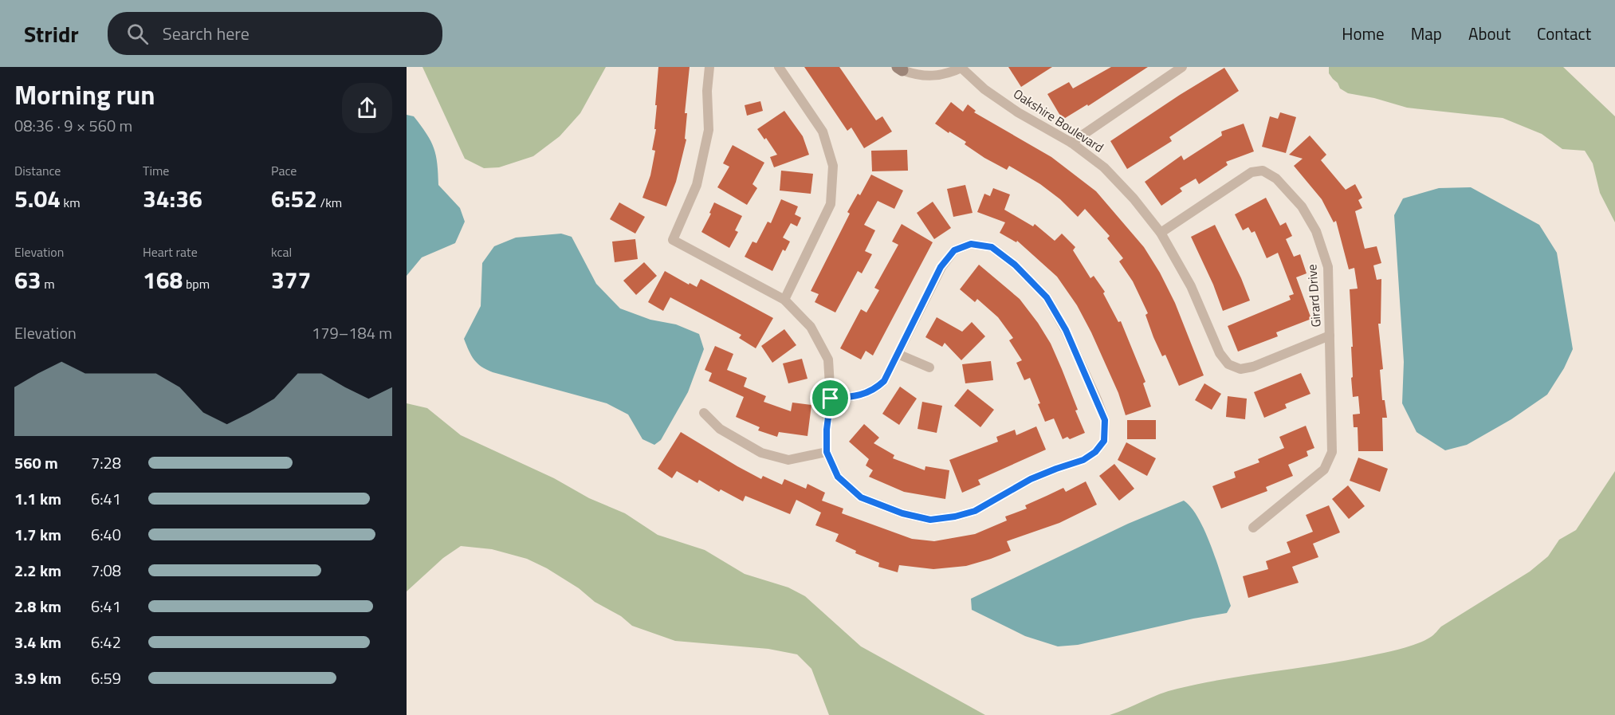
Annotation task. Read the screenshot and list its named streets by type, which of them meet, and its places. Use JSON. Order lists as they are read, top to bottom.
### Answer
{
  "streets": {
    "street": ["Oakshire Boulevard", "Girard Drive"]
  },
  "crossings": [
    ["Oakshire Boulevard", "Girard Drive"]
  ],
  "page": {
    "header": "Stridr",
    "search": "Search here",
    "nav": [
      "Home",
      "Map",
      "About",
      "Contact"
    ],
    "heading": ["Morning run", "08:36 · 9 × 560 m"],
    "stats": [
      ["Distance", "5.04 km"],
      ["Time", "34:36"],
      ["Pace", "6:52 /km"],
      ["Elevation", "63 m"],
      ["Heart rate", "168 bpm"],
      ["kcal", "377"]
    ],
    "chart": ["Elevation", "179–184 m"],
    "list": [
      {
        "name": "560 m",
        "note": "7:28"
      },
      {
        "name": "1.1 km",
        "note": "6:41"
      },
      {
        "name": "1.7 km",
        "note": "6:40"
      },
      {
        "name": "2.2 km",
        "note": "7:08"
      },
      {
        "name": "2.8 km",
        "note": "6:41"
      },
      {
        "name": "3.4 km",
        "note": "6:42"
      },
      {
        "name": "3.9 km",
        "note": "6:59"
      }
    ]
  }
}
